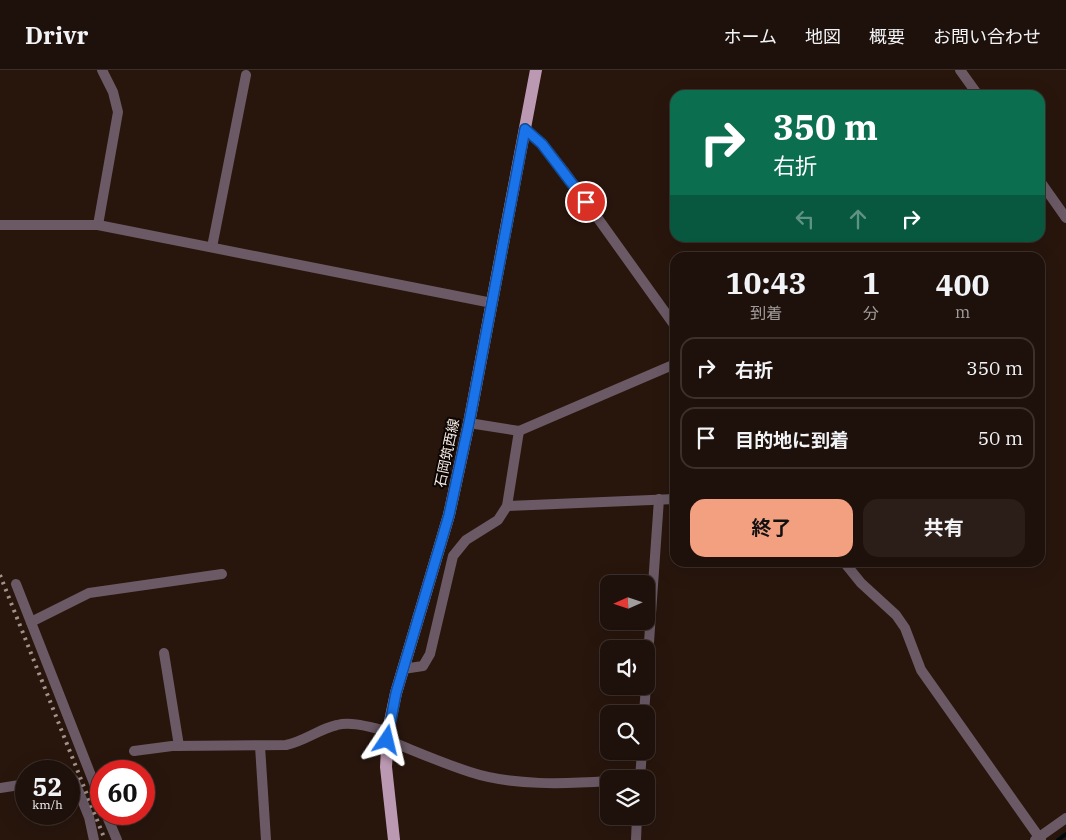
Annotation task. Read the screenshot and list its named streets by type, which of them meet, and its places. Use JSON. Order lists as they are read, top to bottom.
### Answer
{
  "streets": {
    "main road": ["石岡筑西線"]
  },
  "north": "left",
  "page": {
    "header": "Drivr",
    "nav": [
      "ホーム",
      "地図",
      "概要",
      "お問い合わせ"
    ],
    "turn": ["350 m", "右折"],
    "eta": [
      "10:43",
      "到着",
      "1",
      "分",
      "400",
      "m"
    ],
    "list": [
      {
        "name": "右折",
        "value": "350 m"
      },
      {
        "name": "目的地に到着",
        "value": "50 m"
      }
    ],
    "buttons": ["終了", "共有"],
    "speed": "52 km/h",
    "limit": "60"
  }
}
